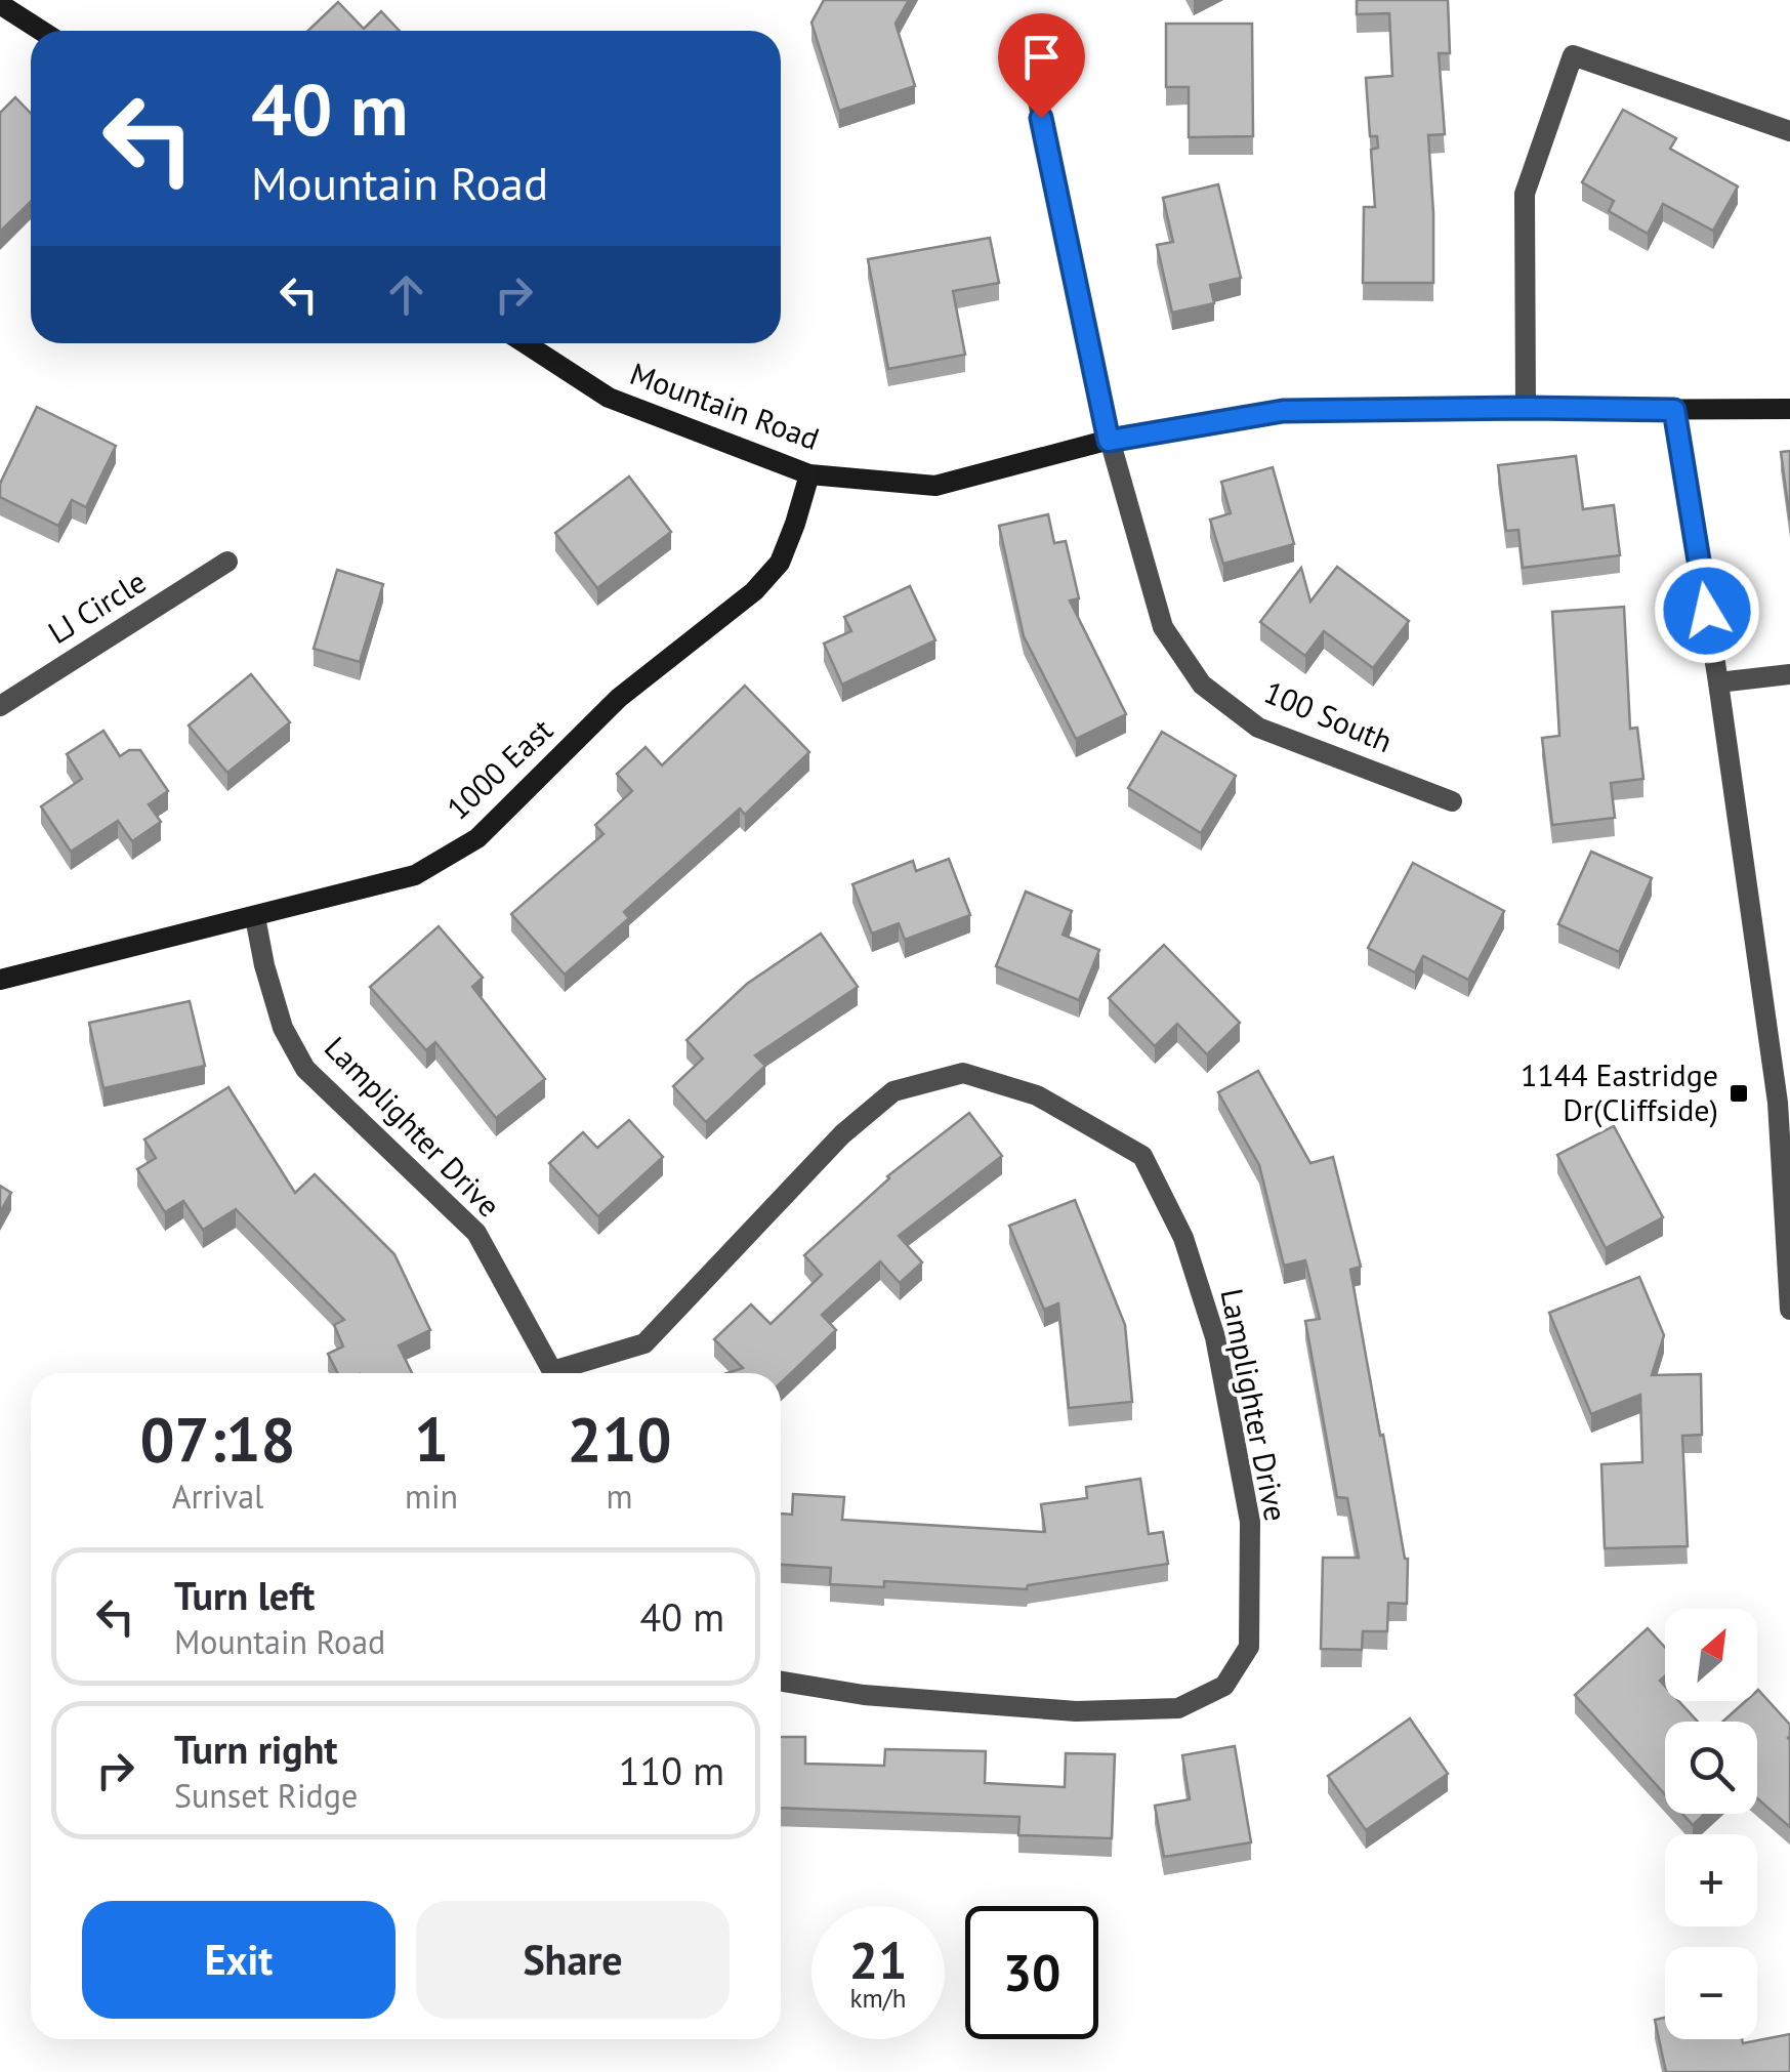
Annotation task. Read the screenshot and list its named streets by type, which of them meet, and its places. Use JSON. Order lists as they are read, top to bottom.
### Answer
{
  "streets": {
    "street": [
      "Mountain Road",
      "LJ Circle",
      "100 South",
      "1000 East",
      "Lamplighter Drive"
    ]
  },
  "crossings": [
    ["Mountain Road", "100 South"],
    ["Mountain Road", "1000 East"],
    ["1000 East", "Lamplighter Drive"]
  ],
  "places": {
    "transit": ["1144 Eastridge Dr(Cliffside)"]
  },
  "north": "top right",
  "page": {
    "turn": ["40 m", "Mountain Road"],
    "eta": [
      "07:18",
      "Arrival",
      "1",
      "min",
      "210",
      "m"
    ],
    "list": [
      {
        "name": "Turn left",
        "note": "Mountain Road",
        "value": "40 m"
      },
      {
        "name": "Turn right",
        "note": "Sunset Ridge",
        "value": "110 m"
      }
    ],
    "map_buttons": ["+", "−"],
    "buttons": ["Exit", "Share"],
    "speed": "21 km/h",
    "limit": "30"
  }
}
